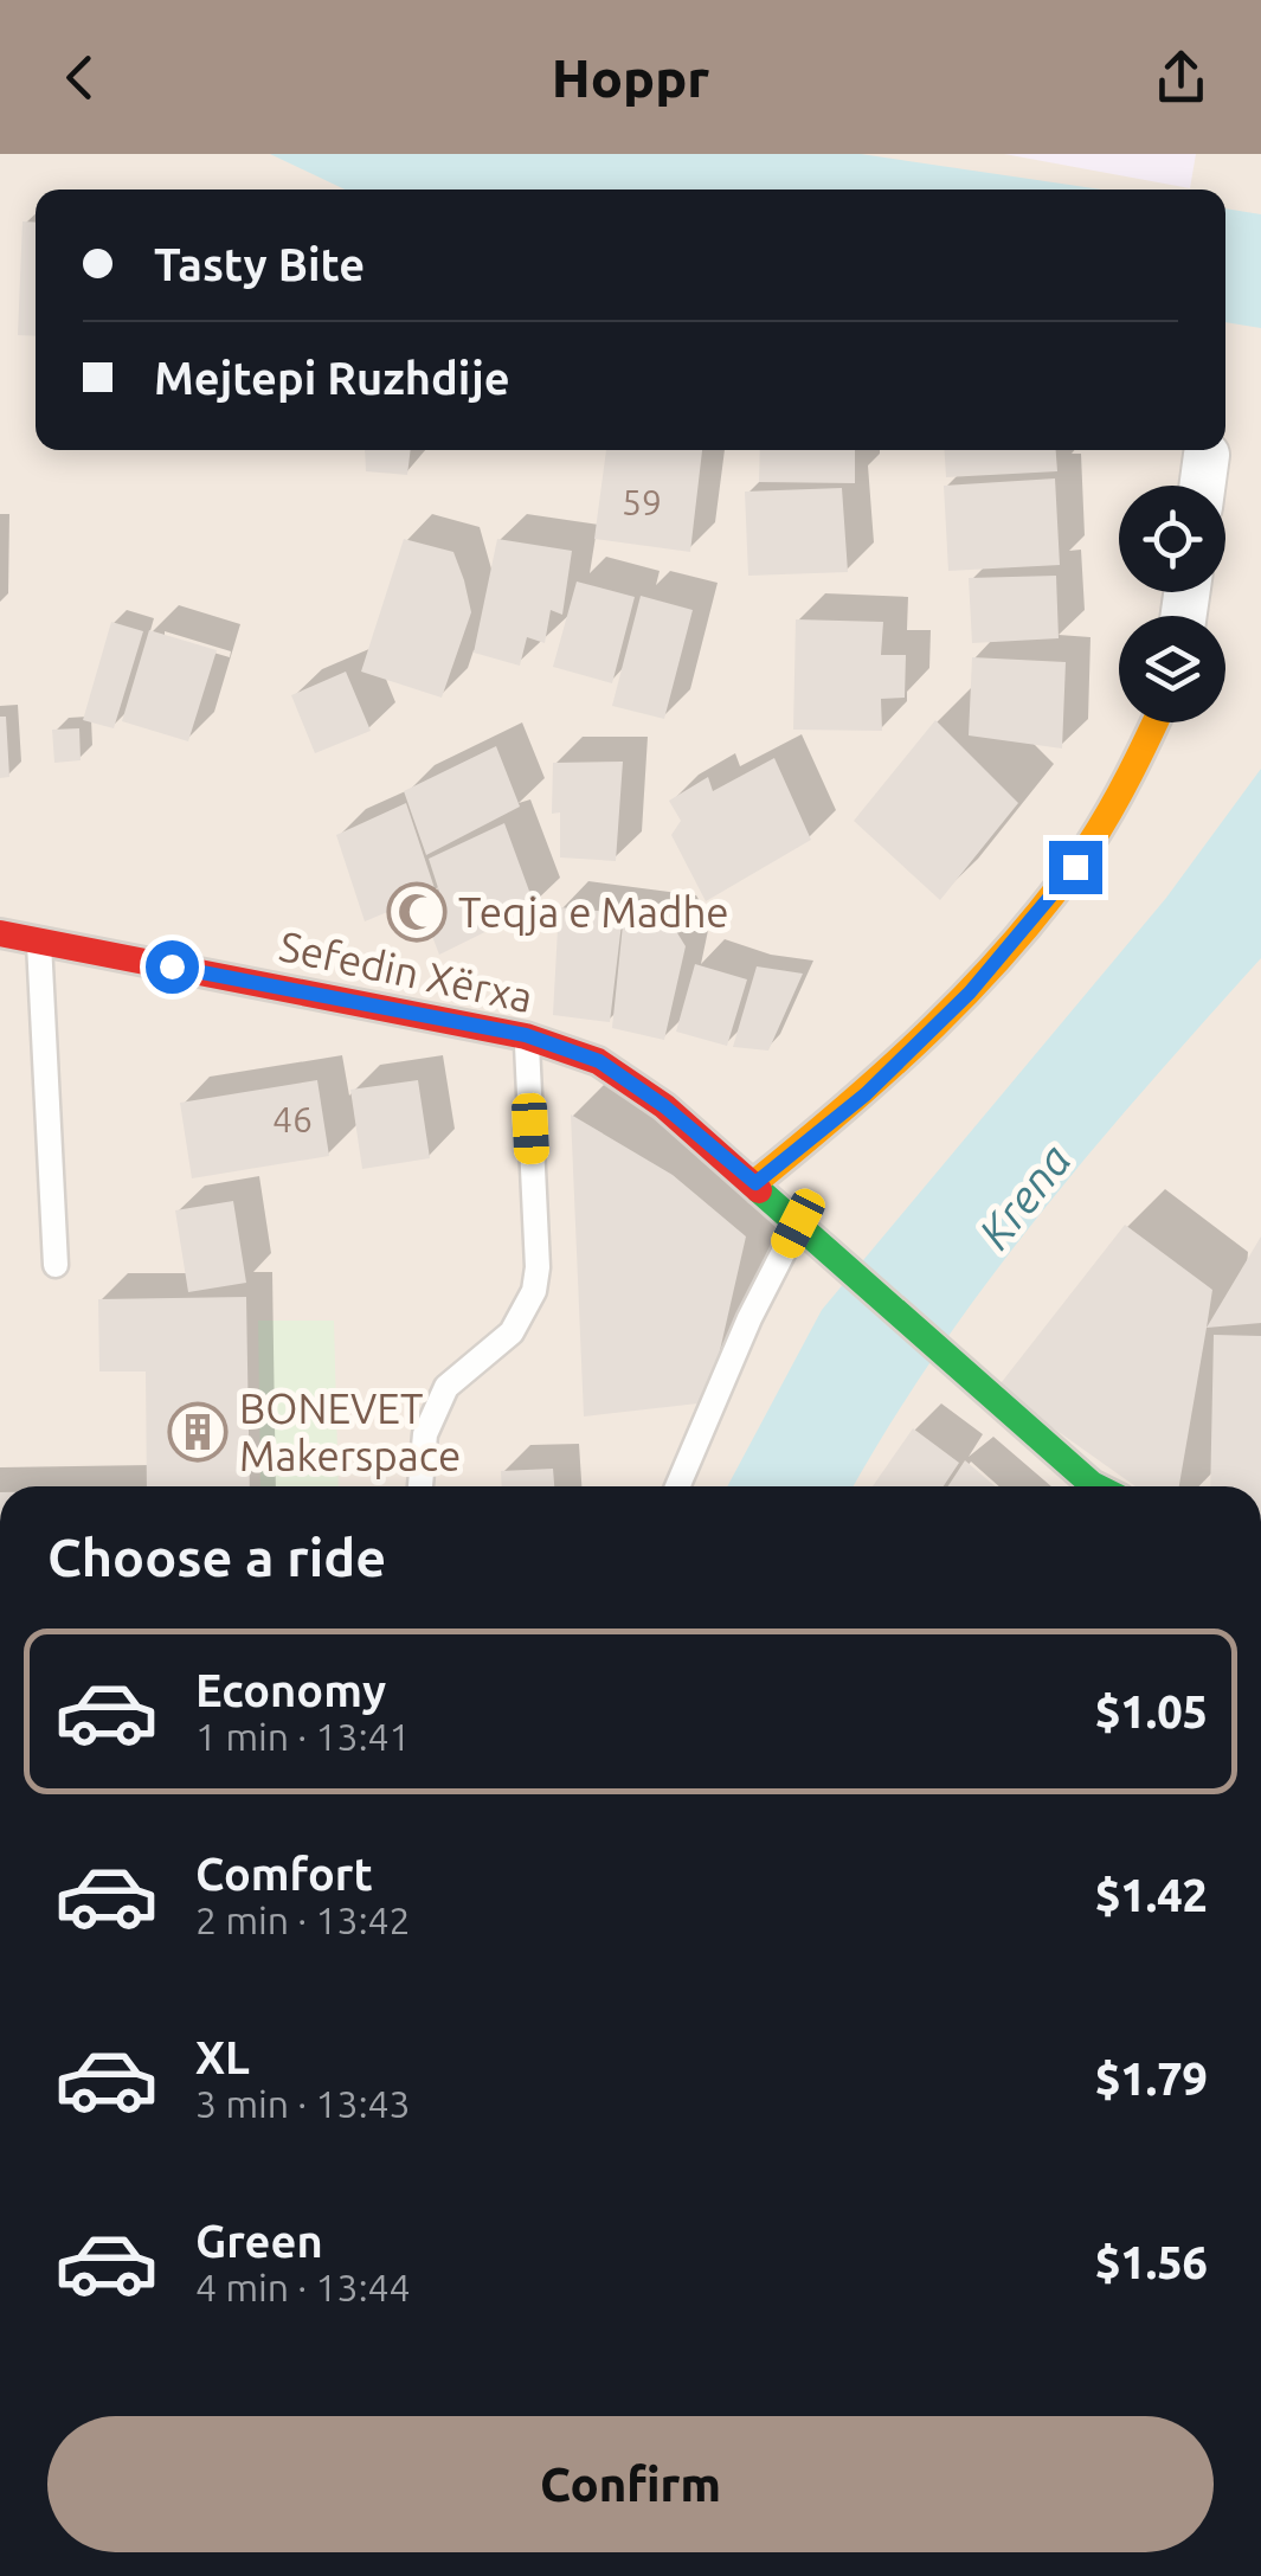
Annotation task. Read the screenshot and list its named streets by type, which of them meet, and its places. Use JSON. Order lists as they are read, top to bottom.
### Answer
{
  "streets": {
    "street": ["Sefedin Xërxa"]
  },
  "water": ["Krena"],
  "places": {
    "mosque": ["Teqja e Madhe"],
    "building": ["BONEVET Makerspace"]
  },
  "house_numbers": ["59", "46"],
  "page": {
    "header": "Hoppr",
    "banner": ["Tasty Bite", "Mejtepi Ruzhdije"],
    "heading": "Choose a ride",
    "list": [
      {
        "name": "Economy",
        "note": "1 min · 13:41",
        "value": "$1.05"
      },
      {
        "name": "Comfort",
        "note": "2 min · 13:42",
        "value": "$1.42"
      },
      {
        "name": "XL",
        "note": "3 min · 13:43",
        "value": "$1.79"
      },
      {
        "name": "Green",
        "note": "4 min · 13:44",
        "value": "$1.56"
      }
    ],
    "buttons": "Confirm"
  }
}
